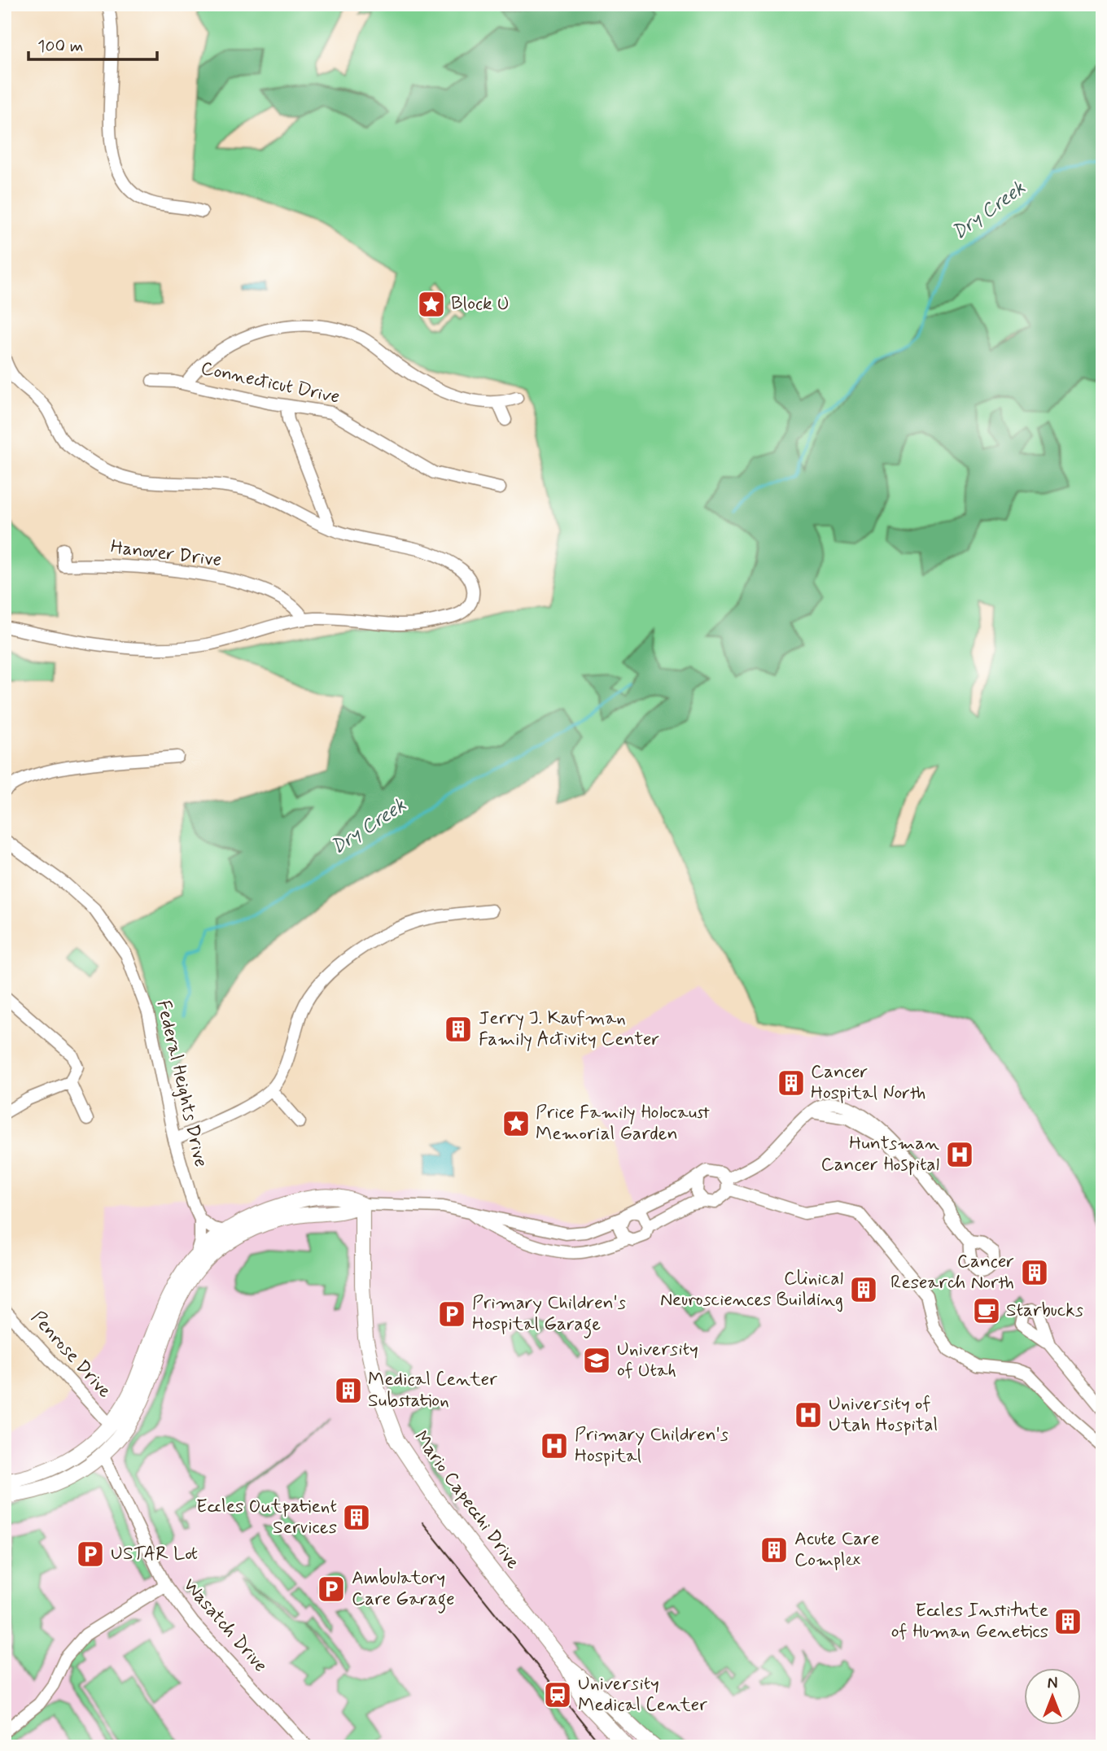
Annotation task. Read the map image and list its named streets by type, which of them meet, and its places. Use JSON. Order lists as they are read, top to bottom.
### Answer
{
  "streets": {
    "main road": ["Mario Capecchi Drive"],
    "street": [
      "Connecticut Drive",
      "Hanover Drive",
      "Federal Heights Drive",
      "Penrose Drive",
      "Wasatch Drive"
    ]
  },
  "water": ["Dry Creek"],
  "places": {
    "place": ["Block U", "Price Family Holocaust Memorial Garden"],
    "building": [
      "Jerry J. Kaufman Family Activity Center",
      "Cancer Hospital North",
      "Cancer Research North",
      "Clinical Neurosciences Building",
      "Medical Center Substation",
      "Eccles Outpatient Services",
      "Acute Care Complex",
      "Eccles Institute of Human Genetics"
    ],
    "hospital": ["Huntsman Cancer Hospital", "University of Utah Hospital", "Primary Children's Hospital"],
    "cafe": ["Starbucks"],
    "parking": ["Primary Children's Hospital Garage", "USTAR Lot", "Ambulatory Care Garage"],
    "school or university": ["University of Utah"],
    "station": ["University Medical Center"]
  },
  "scale_bar": "100 m",
  "north": "top"
}
